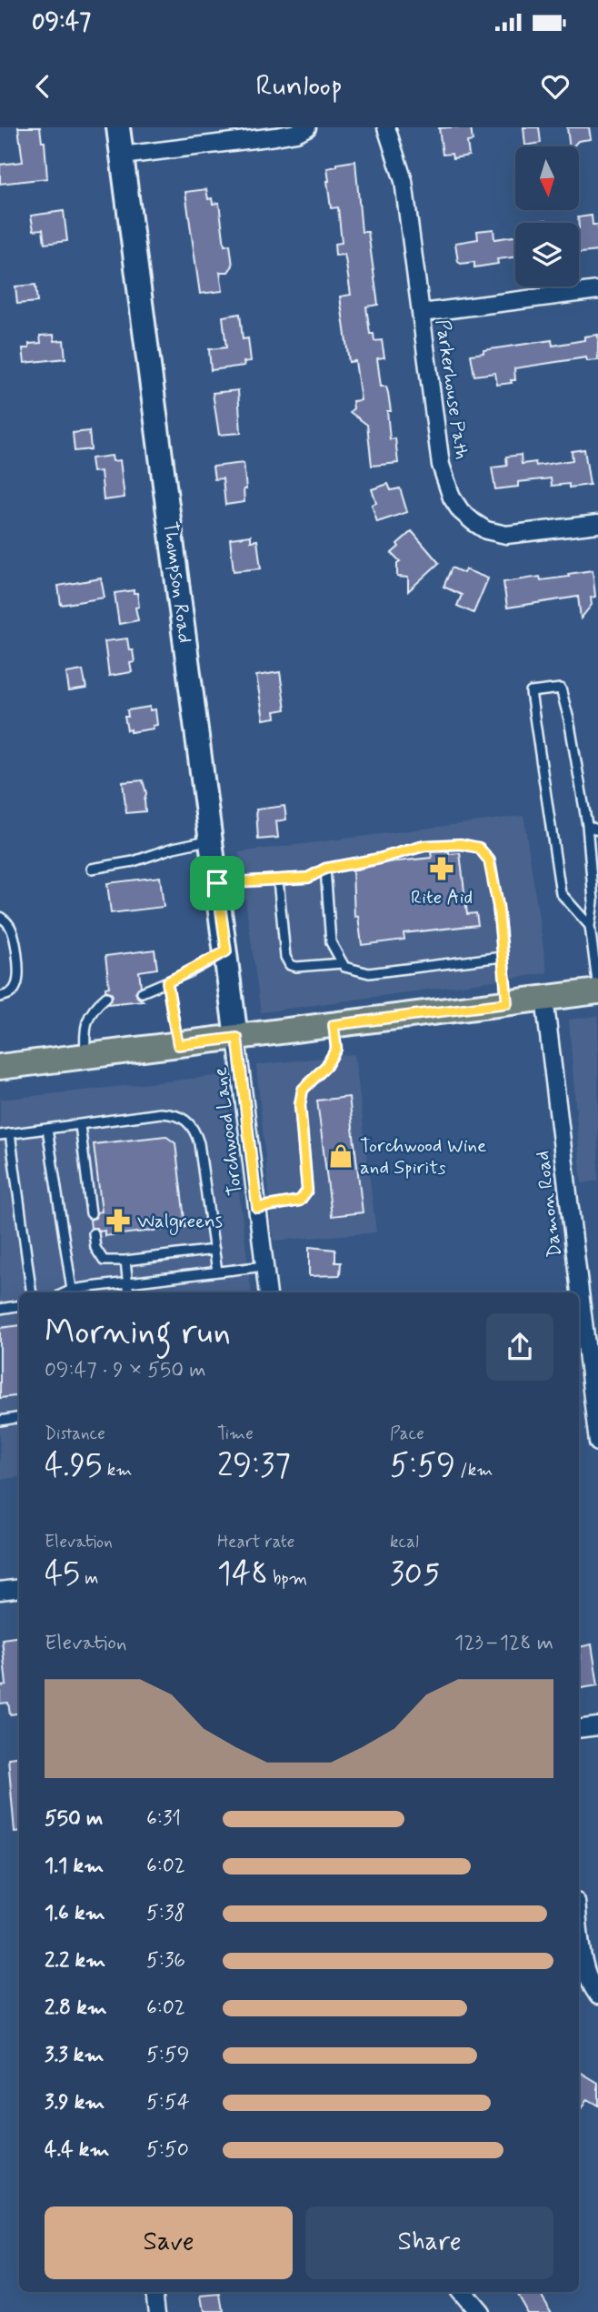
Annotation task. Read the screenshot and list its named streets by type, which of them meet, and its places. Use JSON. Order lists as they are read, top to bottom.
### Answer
{
  "streets": {
    "street": [
      "Parkerhouse Path",
      "Thompson Road",
      "Torchwood Lane",
      "Damon Road"
    ]
  },
  "crossings": [
    ["Thompson Road", "Torchwood Lane"]
  ],
  "places": {
    "pharmacy": ["Rite Aid", "Walgreens"],
    "shop": ["Torchwood Wine and Spirits"]
  },
  "north": "bottom",
  "page": {
    "status": "09:47",
    "header": "Runloop",
    "heading": ["Morning run", "09:47 · 9 × 550 m"],
    "stats": [
      ["Distance", "4.95 km"],
      ["Time", "29:37"],
      ["Pace", "5:59 /km"],
      ["Elevation", "45 m"],
      ["Heart rate", "148 bpm"],
      ["kcal", "305"]
    ],
    "chart": ["Elevation", "123–128 m"],
    "list": [
      {
        "name": "550 m",
        "note": "6:31"
      },
      {
        "name": "1.1 km",
        "note": "6:02"
      },
      {
        "name": "1.6 km",
        "note": "5:38"
      },
      {
        "name": "2.2 km",
        "note": "5:36"
      },
      {
        "name": "2.8 km",
        "note": "6:02"
      },
      {
        "name": "3.3 km",
        "note": "5:59"
      },
      {
        "name": "3.9 km",
        "note": "5:54"
      },
      {
        "name": "4.4 km",
        "note": "5:50"
      }
    ],
    "buttons": ["Save", "Share"]
  }
}
